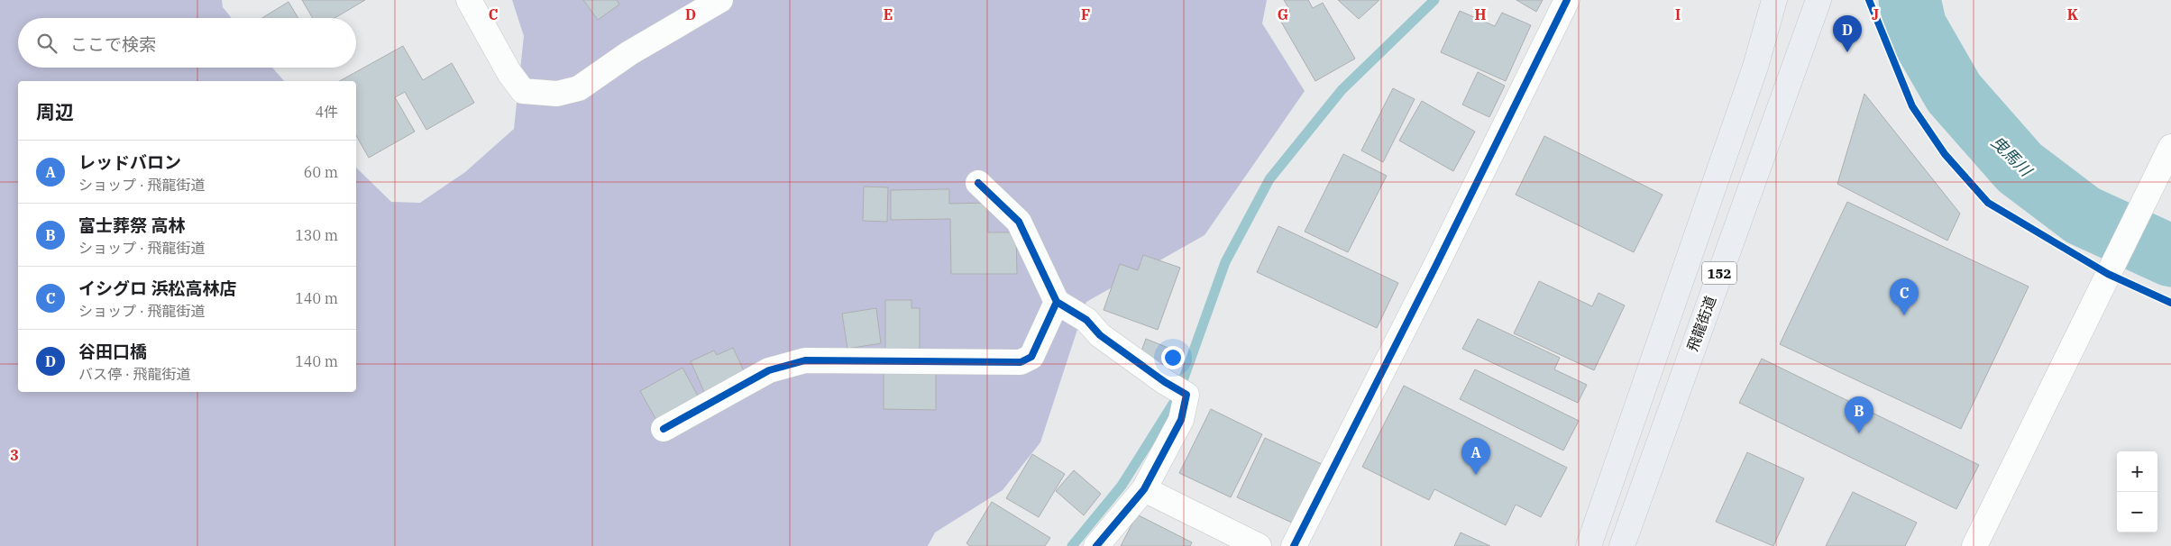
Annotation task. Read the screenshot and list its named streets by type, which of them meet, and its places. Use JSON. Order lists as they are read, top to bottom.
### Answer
{
  "streets": {
    "highway": ["152", "飛龍街道"]
  },
  "water": ["曳馬川"],
  "page": {
    "pins": [
      "D",
      "C",
      "B",
      "A"
    ],
    "search": "ここで検索",
    "heading": ["周辺", "4件"],
    "list": [
      {
        "mark": "A",
        "name": "レッドバロン",
        "note": "ショップ · 飛龍街道",
        "value": "60 m"
      },
      {
        "mark": "B",
        "name": "富士葬祭 高林",
        "note": "ショップ · 飛龍街道",
        "value": "130 m"
      },
      {
        "mark": "C",
        "name": "イシグロ 浜松高林店",
        "note": "ショップ · 飛龍街道",
        "value": "140 m"
      },
      {
        "mark": "D",
        "name": "谷田口橋",
        "note": "バス停 · 飛龍街道",
        "value": "140 m"
      }
    ],
    "map_buttons": ["+", "−"]
  },
  "grid": {
    "columns": [
      "C",
      "D",
      "E",
      "F",
      "G",
      "H",
      "I",
      "J",
      "K"
    ],
    "rows": ["3"]
  }
}
